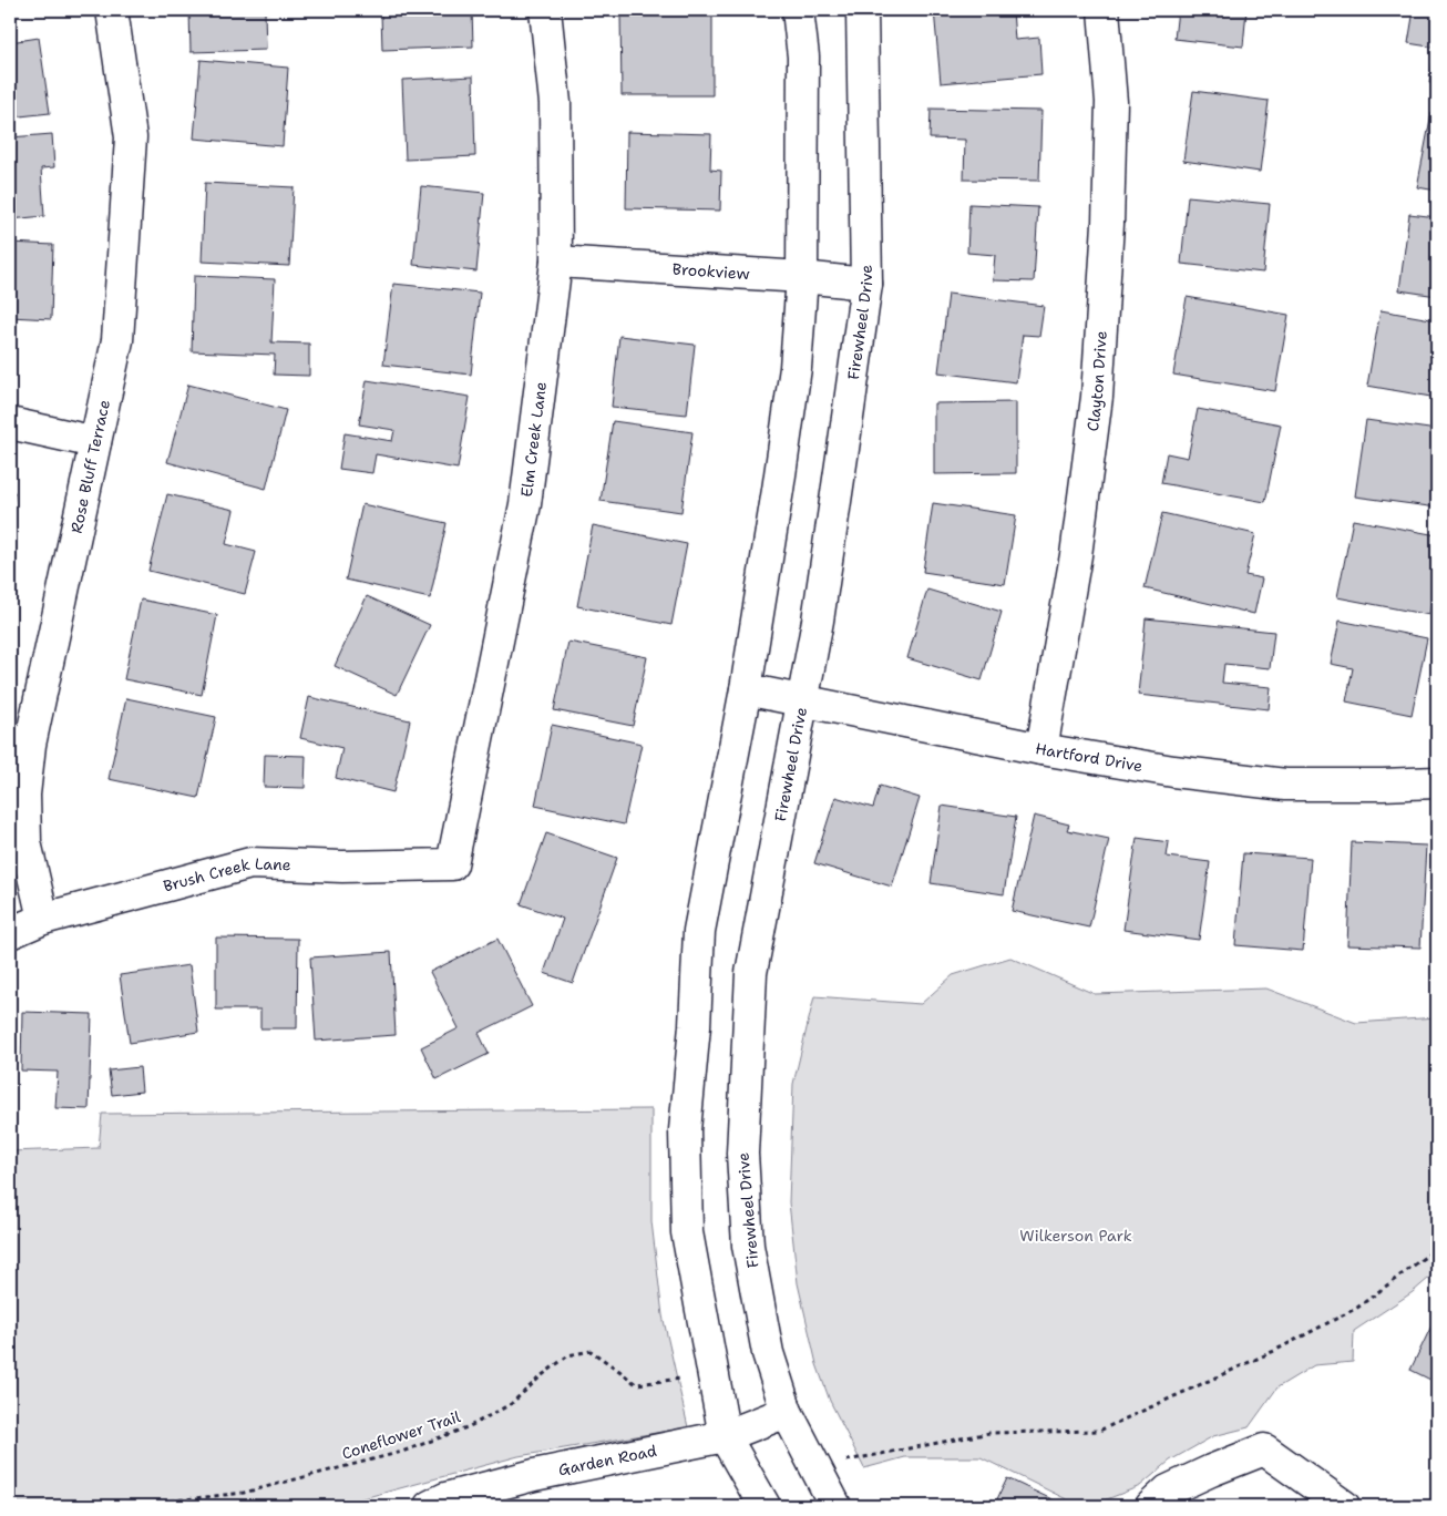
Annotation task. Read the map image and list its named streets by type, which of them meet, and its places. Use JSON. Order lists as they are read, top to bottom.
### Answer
{
  "streets": {
    "street": [
      "Brookview",
      "Firewheel Drive",
      "Clayton Drive",
      "Elm Creek Lane",
      "Rose Bluff Terrace",
      "Hartford Drive",
      "Brush Creek Lane",
      "Garden Road"
    ],
    "path": ["Coneflower Trail"]
  },
  "crossings": [
    ["Brookview", "Firewheel Drive"],
    ["Brookview", "Elm Creek Lane"],
    ["Firewheel Drive", "Hartford Drive"],
    ["Firewheel Drive", "Garden Road"],
    ["Clayton Drive", "Hartford Drive"],
    ["Elm Creek Lane", "Brush Creek Lane"],
    ["Rose Bluff Terrace", "Brush Creek Lane"]
  ],
  "parks": ["Wilkerson Park"]
}
